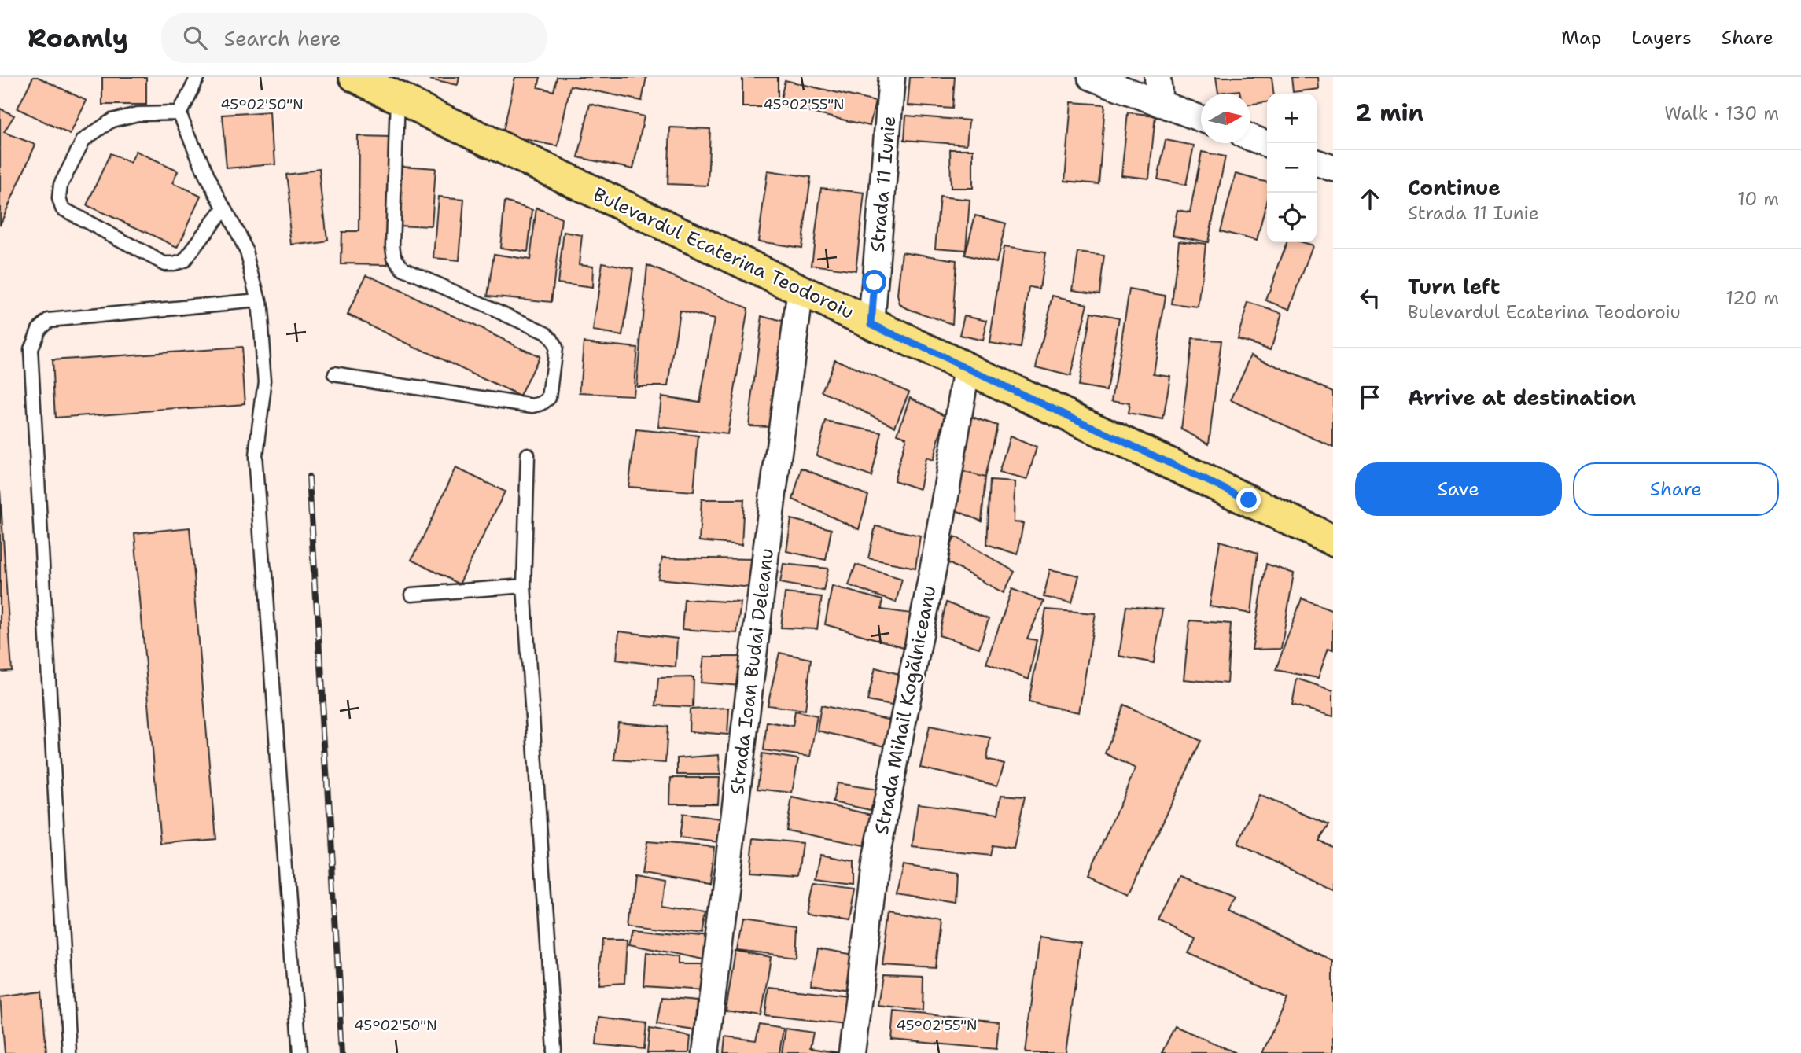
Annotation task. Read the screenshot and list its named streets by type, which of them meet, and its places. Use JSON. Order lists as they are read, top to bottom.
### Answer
{
  "streets": {
    "main road": ["Bulevardul Ecaterina Teodoroiu"],
    "street": ["Strada 11 Iunie", "Strada Ioan Budai Deleanu", "Strada Mihail Kogălniceanu"]
  },
  "crossings": [
    ["Strada 11 Iunie", "Bulevardul Ecaterina Teodoroiu"],
    ["Bulevardul Ecaterina Teodoroiu", "Strada Ioan Budai Deleanu"],
    ["Bulevardul Ecaterina Teodoroiu", "Strada Mihail Kogălniceanu"]
  ],
  "north": "right",
  "page": {
    "header": "Roamly",
    "search": "Search here",
    "nav": ["Map", "Layers", "Share"],
    "heading": ["2 min", "Walk · 130 m"],
    "map_buttons": ["+", "−"],
    "list": [
      ["Continue", "Strada 11 Iunie", "10 m"],
      ["Turn left", "Bulevardul Ecaterina Teodoroiu", "120 m"],
      "Arrive at destination"
    ],
    "buttons": ["Save", "Share"]
  },
  "coordinates": ["45°02'50\"N", "45°02'55\"N"]
}
